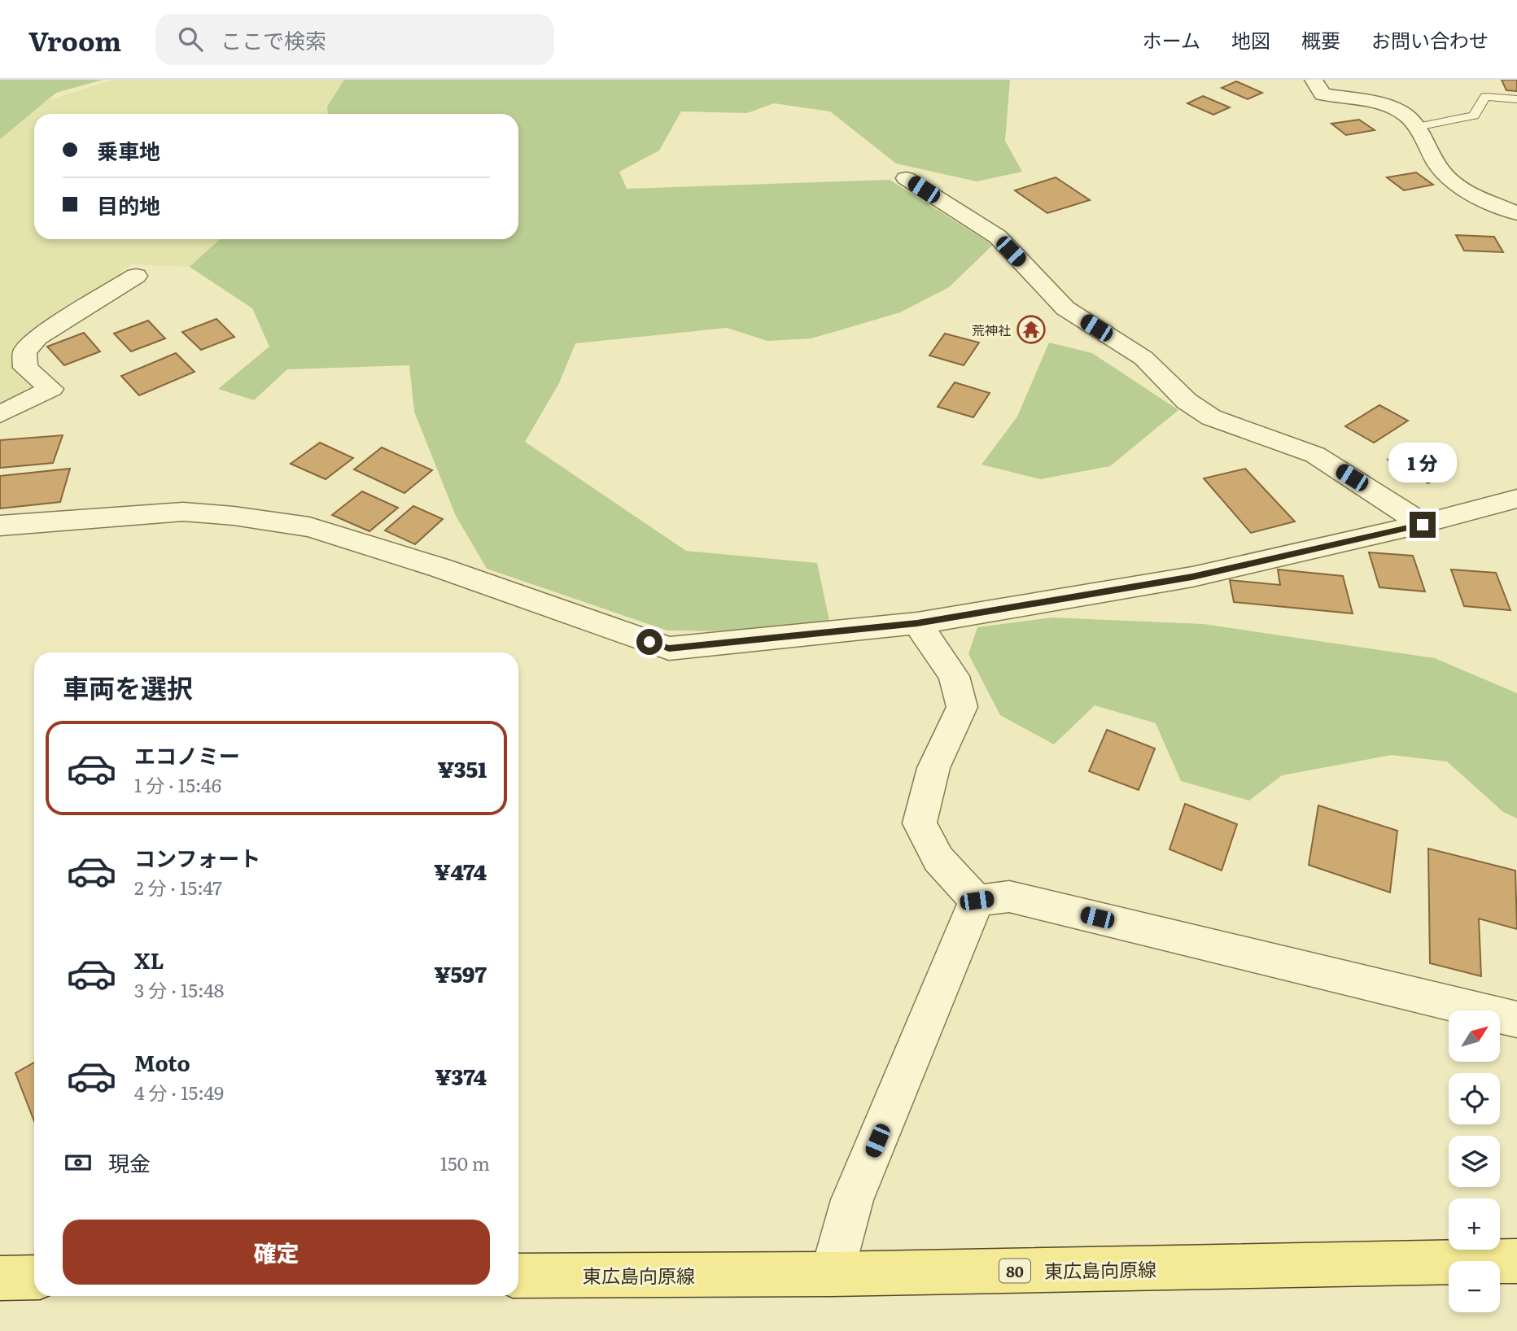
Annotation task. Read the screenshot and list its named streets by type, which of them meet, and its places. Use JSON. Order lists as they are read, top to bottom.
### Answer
{
  "streets": {
    "main road": ["東広島向原線", "80"]
  },
  "places": {
    "temple": ["荒神社"]
  },
  "north": "top right",
  "page": {
    "header": "Vroom",
    "search": "ここで検索",
    "nav": [
      "ホーム",
      "地図",
      "概要",
      "お問い合わせ"
    ],
    "banner": ["乗車地", "目的地"],
    "bubble": "1 分",
    "heading": "車両を選択",
    "list": [
      {
        "name": "エコノミー",
        "note": "1 分 · 15:46",
        "value": "¥351"
      },
      {
        "name": "コンフォート",
        "note": "2 分 · 15:47",
        "value": "¥474"
      },
      {
        "name": "XL",
        "note": "3 分 · 15:48",
        "value": "¥597"
      },
      {
        "name": "Moto",
        "note": "4 分 · 15:49",
        "value": "¥374"
      }
    ],
    "map_buttons": ["+", "−"],
    "pay": ["現金", "150 m"],
    "buttons": "確定"
  }
}
